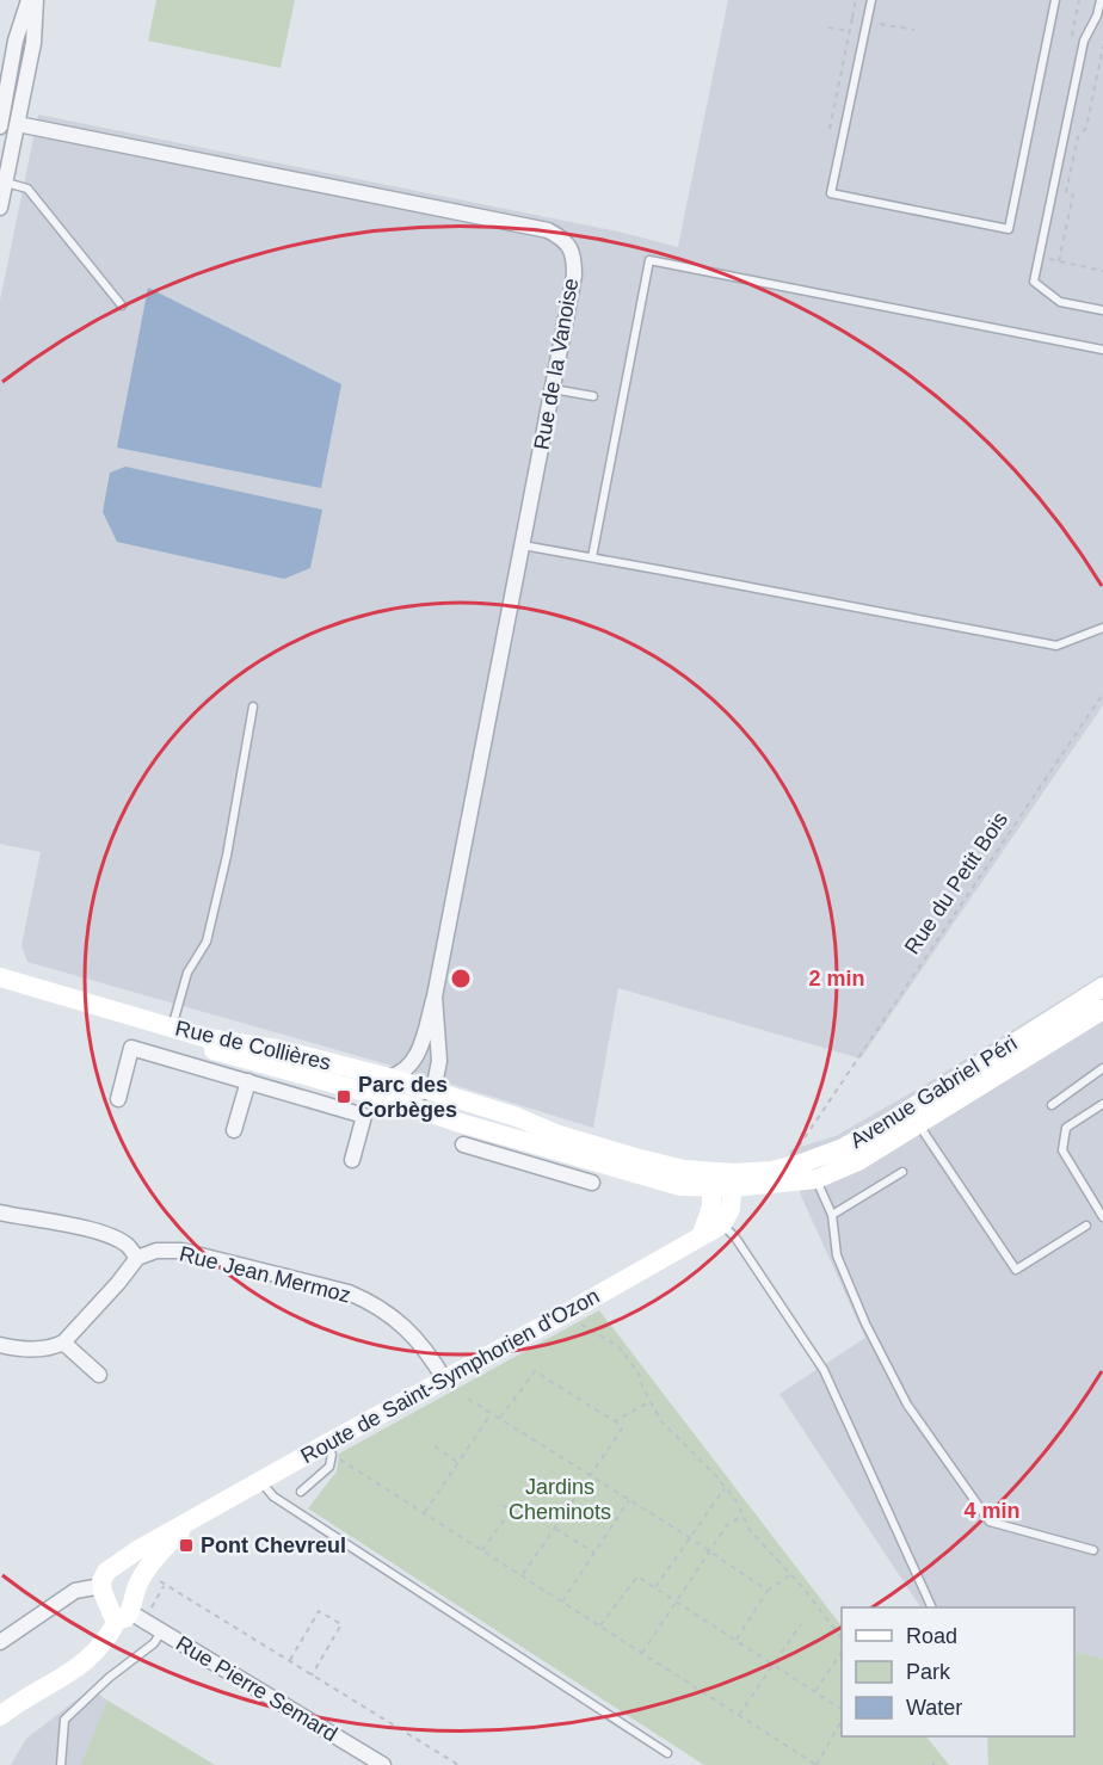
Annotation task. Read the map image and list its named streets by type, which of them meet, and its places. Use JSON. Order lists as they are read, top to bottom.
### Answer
{
  "streets": {
    "main road": ["Rue de Collières", "Avenue Gabriel Péri", "Route de Saint-Symphorien d'Ozon"],
    "street": ["Rue de la Vanoise", "Rue Jean Mermoz", "Rue Pierre Semard"],
    "path": ["Rue du Petit Bois"]
  },
  "crossings": [
    ["Rue de la Vanoise", "Rue de Collières"],
    ["Rue du Petit Bois", "Avenue Gabriel Péri"],
    ["Rue Jean Mermoz", "Route de Saint-Symphorien d'Ozon"]
  ],
  "parks": ["Jardins Cheminots"],
  "places": {
    "transit": ["Parc des Corbèges", "Pont Chevreul"]
  },
  "legend": ["Road", "Park", "Water"],
  "rings": ["2 min", "4 min"]
}
